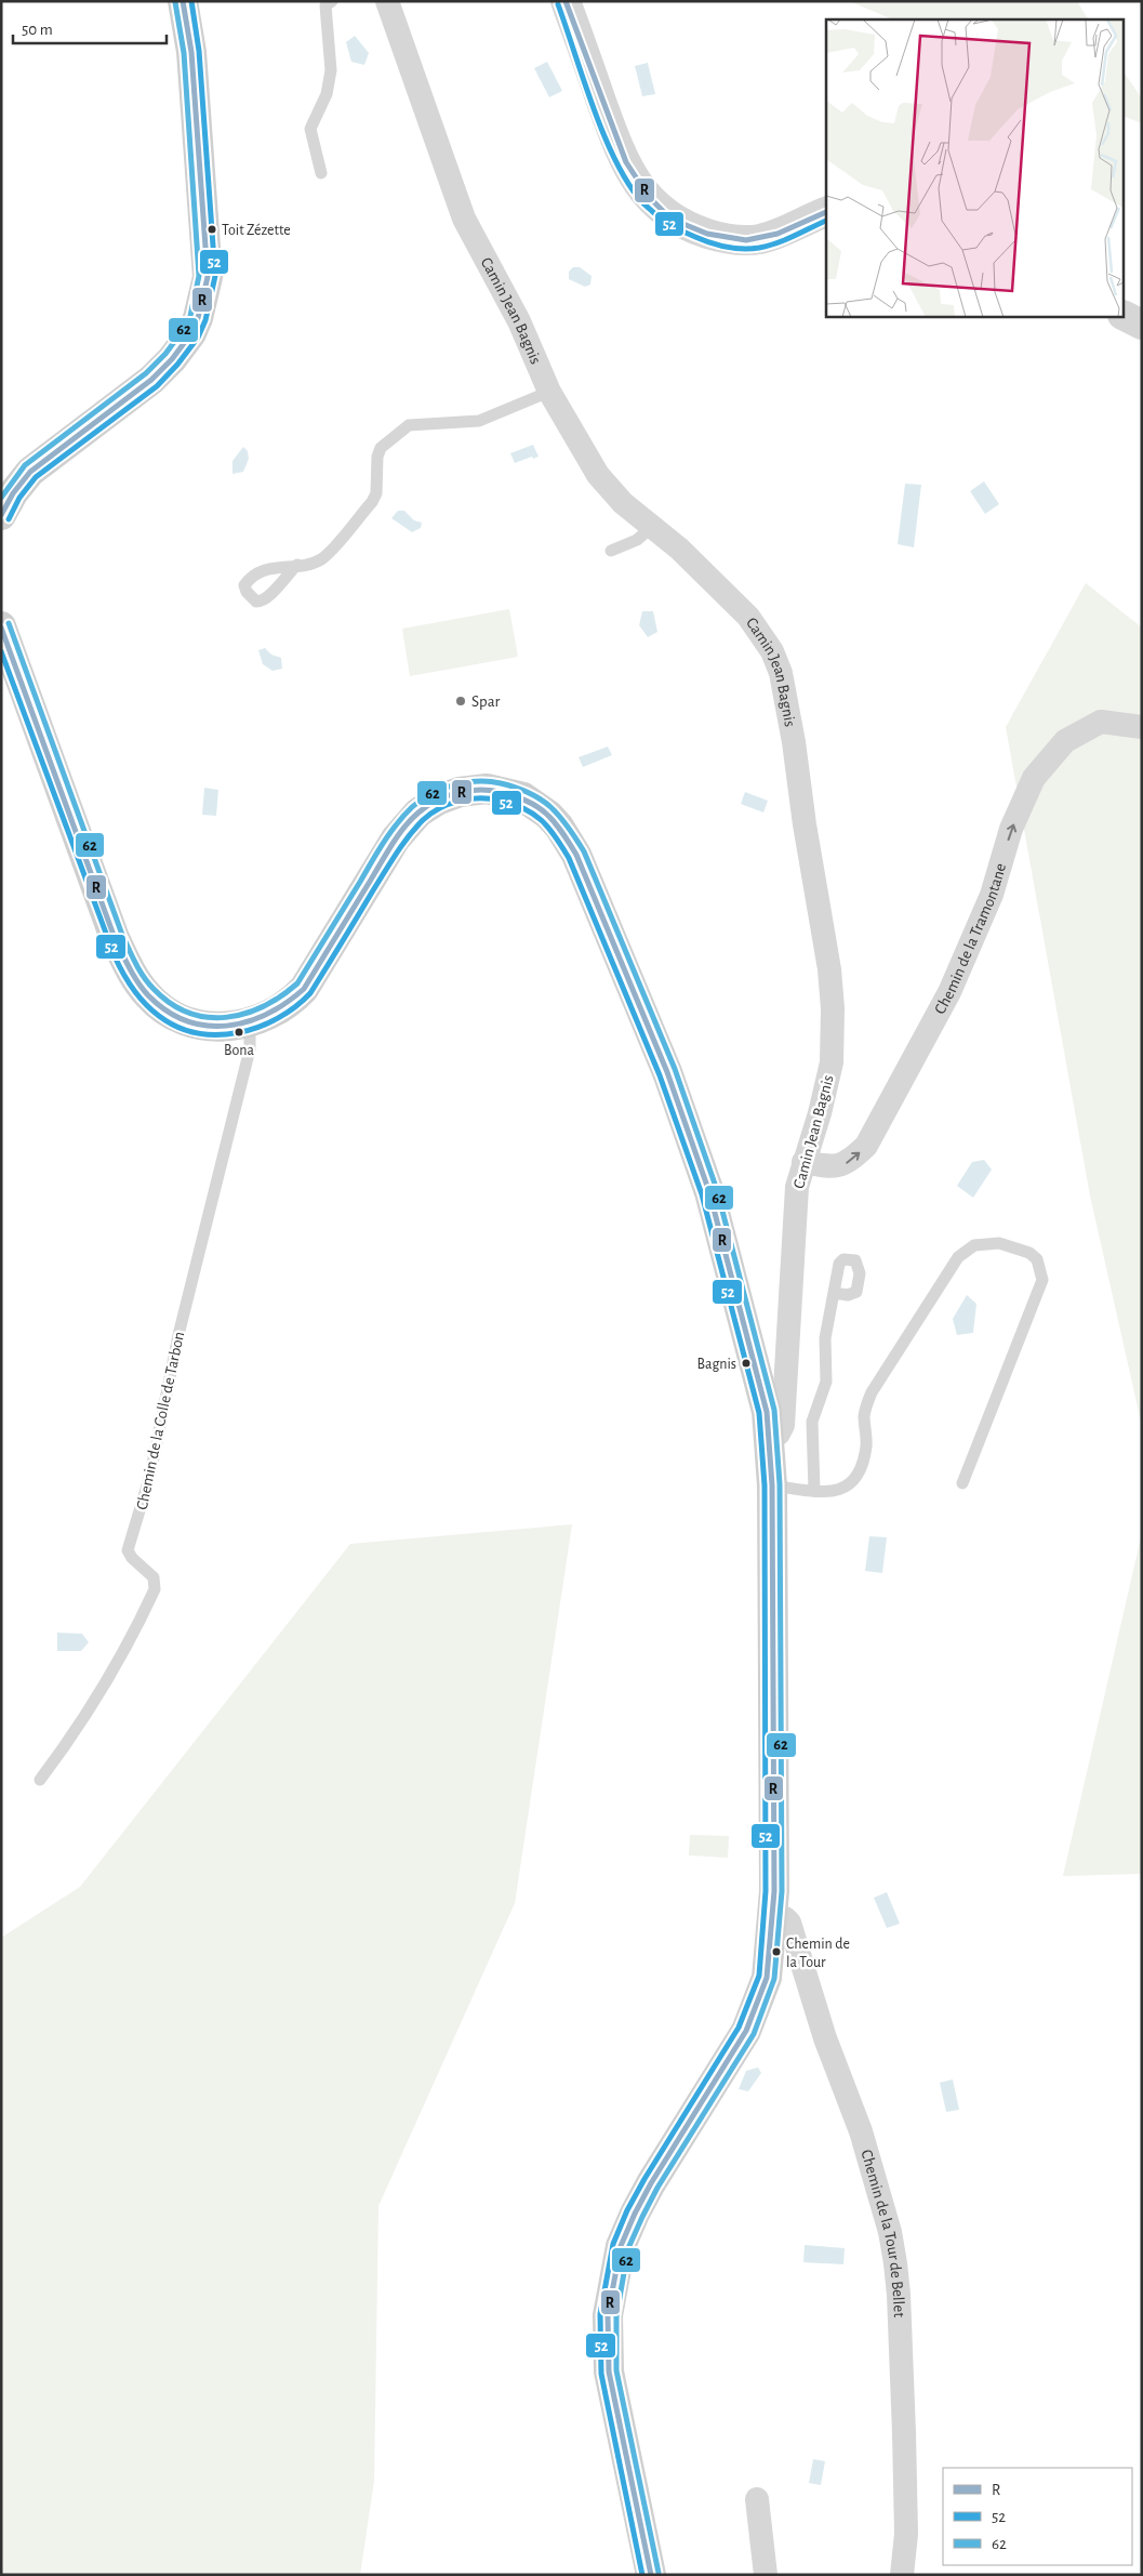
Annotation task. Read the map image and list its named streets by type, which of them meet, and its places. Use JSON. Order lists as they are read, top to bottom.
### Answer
{
  "streets": {
    "street": ["Camin Jean Bagnis", "Chemin de la Tramontane", "Chemin de la Tour de Bellet"],
    "lane": ["Chemin de la Colle de Tarbon"]
  },
  "crossings": [
    ["Camin Jean Bagnis", "Chemin de la Tramontane"]
  ],
  "one_way": ["Chemin de la Tramontane"],
  "places": [
    "Toit Zézette",
    "Spar",
    "Bona",
    "Bagnis",
    "Chemin de la Tour"
  ],
  "lines": ["transit line R", "transit line 52", "transit line 62"],
  "legend": ["R", "52", "62"],
  "scale_bar": "50 m"
}
